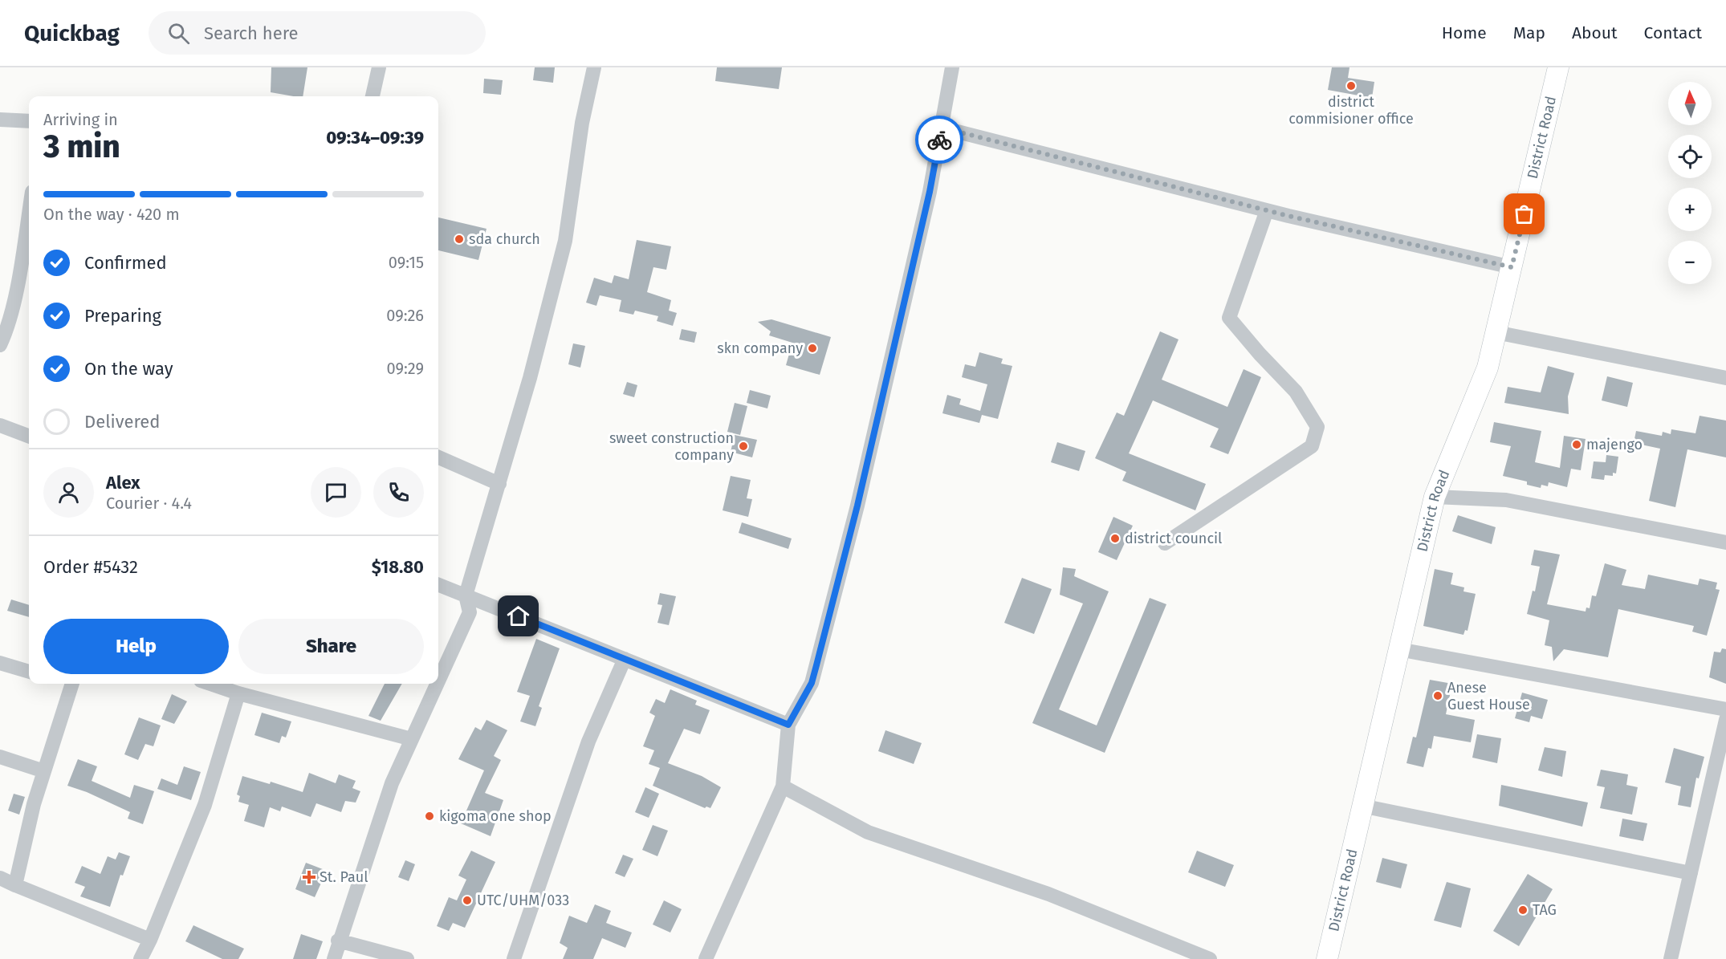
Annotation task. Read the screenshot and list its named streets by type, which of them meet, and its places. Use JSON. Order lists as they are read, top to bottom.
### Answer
{
  "streets": {
    "street": ["District Road"]
  },
  "places": {
    "other": [
      "district commisioner office",
      "sda church",
      "skn company",
      "majengo",
      "sweet construction company",
      "district council",
      "Anese Guest House",
      "kigoma one shop",
      "UTC/UHM/033",
      "TAG"
    ],
    "health": ["St. Paul"]
  },
  "north": "top",
  "page": {
    "header": "Quickbag",
    "search": "Search here",
    "nav": [
      "Home",
      "Map",
      "About",
      "Contact"
    ],
    "map_buttons": ["+", "−"],
    "heading": ["3 min", "Arriving in", "09:34–09:39"],
    "panel": [
      "Alex",
      "Courier · 4.4",
      "Order #5432",
      "$18.80"
    ],
    "bar": "On the way · 420 m",
    "list": [
      ["Confirmed", "09:15"],
      ["Preparing", "09:26"],
      ["On the way", "09:29"],
      "Delivered"
    ],
    "buttons": ["Help", "Share"]
  }
}
